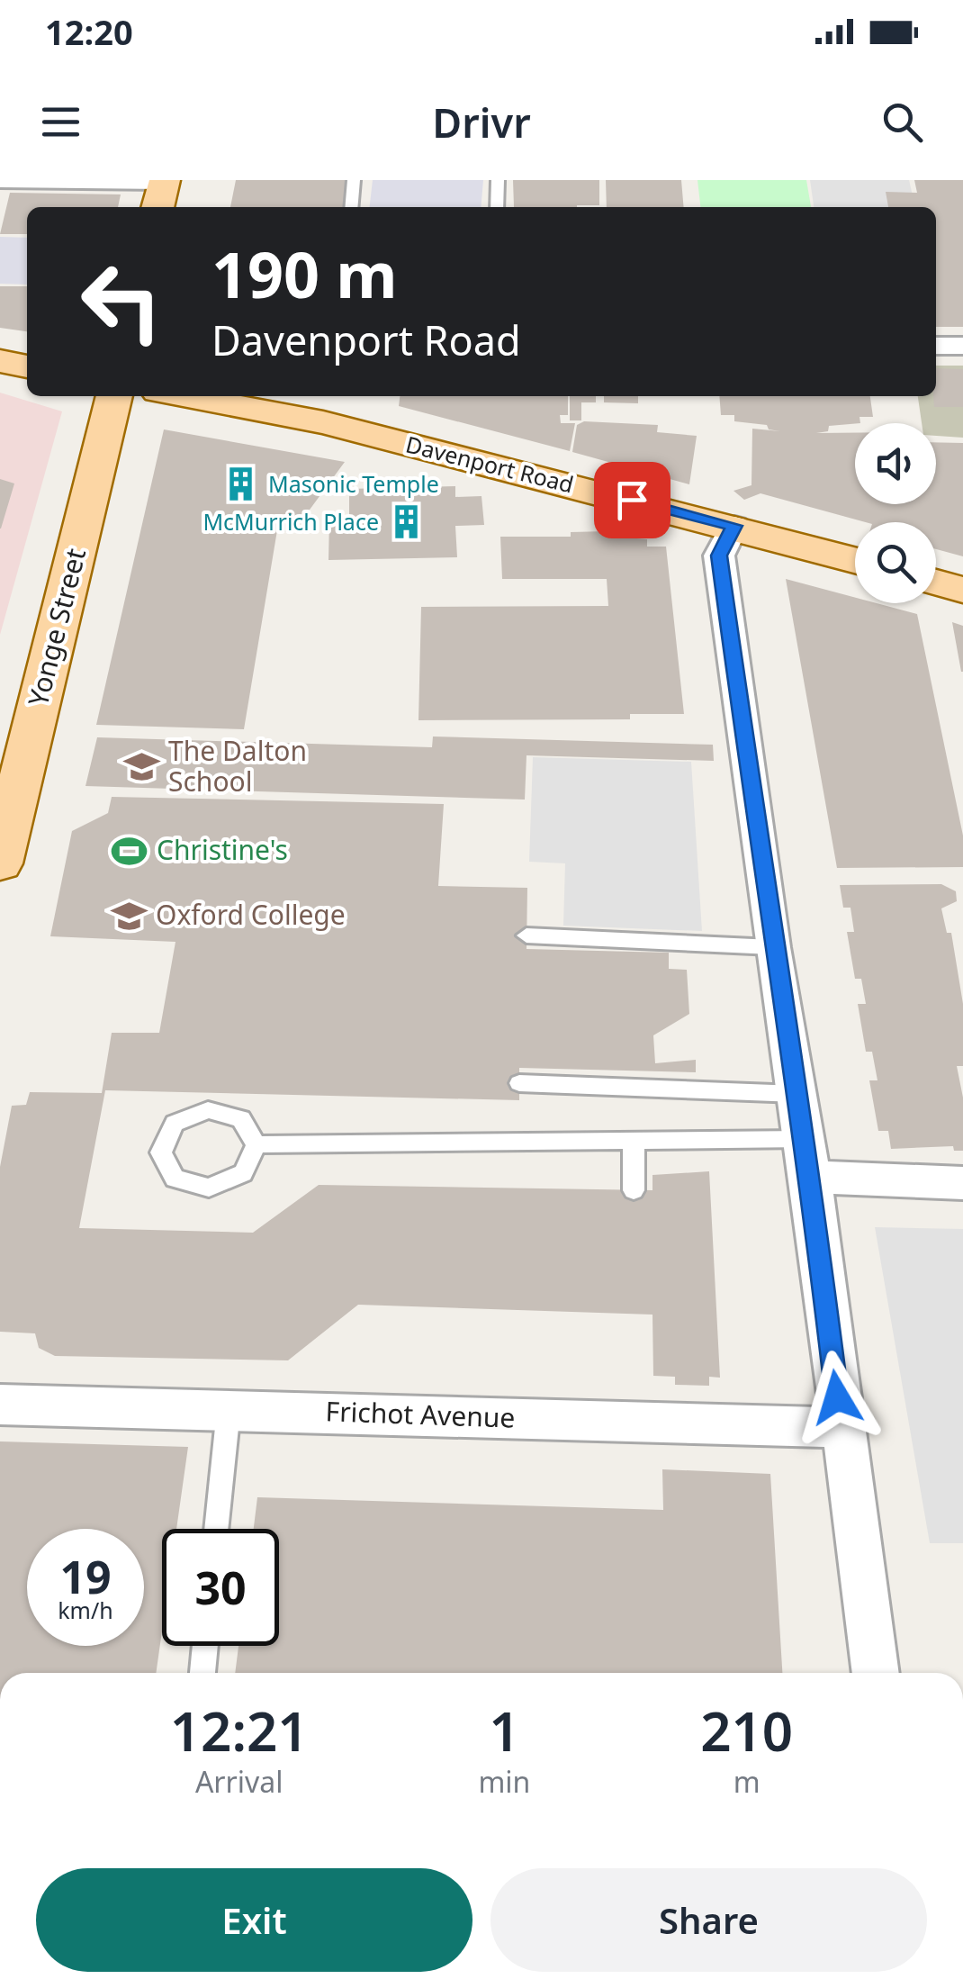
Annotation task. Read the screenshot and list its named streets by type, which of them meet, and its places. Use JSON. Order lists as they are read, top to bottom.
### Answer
{
  "streets": {
    "main road": ["Davenport Road", "Yonge Street"],
    "street": ["Frichot Avenue"]
  },
  "places": {
    "building": ["Masonic Temple", "McMurrich Place"],
    "school or university": ["The Dalton School", "Oxford College"],
    "sports": ["Christine's"]
  },
  "page": {
    "status": "12:20",
    "header": "Drivr",
    "turn": ["190 m", "Davenport Road"],
    "speed": "19 km/h",
    "limit": "30",
    "eta": [
      "12:21",
      "Arrival",
      "1",
      "min",
      "210",
      "m"
    ],
    "buttons": ["Exit", "Share"]
  }
}
